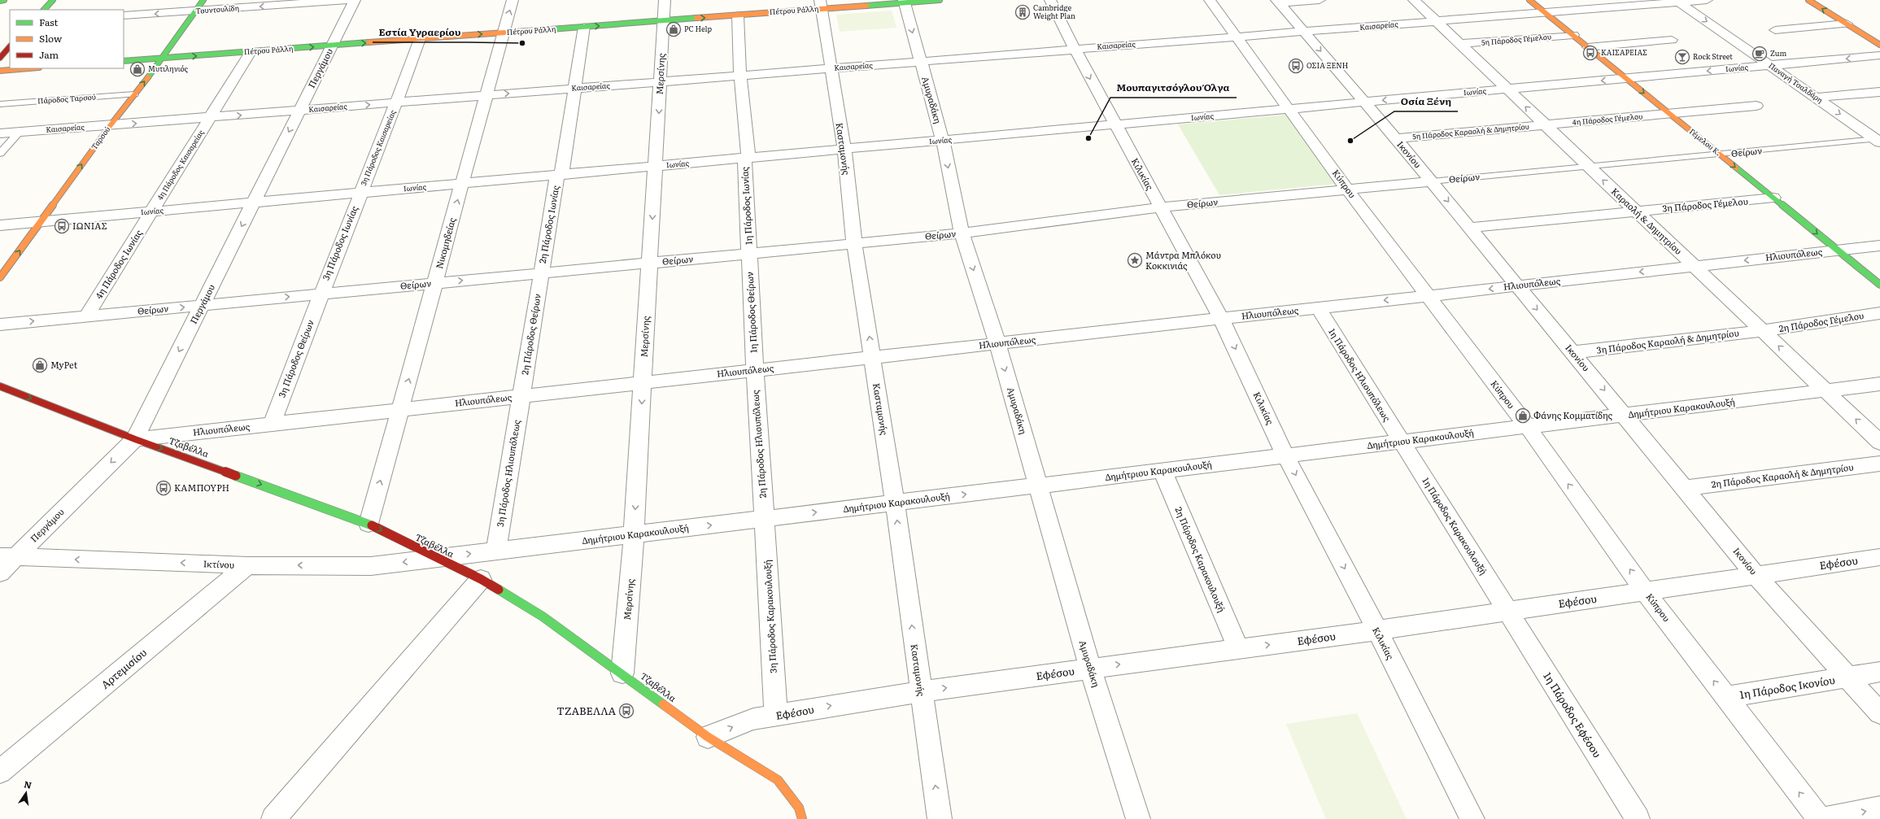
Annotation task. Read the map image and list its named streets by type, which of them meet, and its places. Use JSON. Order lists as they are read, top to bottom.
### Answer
{
  "streets": {
    "main road": [
      "Πέτρου Ράλλη",
      "Ταρσού",
      "Γέμελου Κ.",
      "Τζαβέλλα"
    ],
    "street": [
      "Τουντουλίδη",
      "Καισαρείας",
      "5η Πάροδος Γέμελου",
      "Περγάμου",
      "Ιωνίας",
      "Μερσίνης",
      "Παναγή Τσαλδάρη",
      "Αμυραδάκη",
      "4η Πάροδος Γέμελου",
      "5η Πάροδος Καραολή & Δημητρίου",
      "3η Πάροδος Καισαρείας",
      "Κασταμονής",
      "Θείρων",
      "Ικονίου",
      "4η Πάροδος Καισαρείας",
      "Κιλικίας",
      "Κύπρου",
      "3η Πάροδος Γέμελου",
      "1η Πάροδος Ιωνίας",
      "Καραολή & Δημητρίου",
      "2η Πάροδος Ιωνίας",
      "3η Πάροδος Ιωνίας",
      "Νικομηδείας",
      "Ηλιουπόλεως",
      "4η Πάροδος Ιωνίας",
      "1η Πάροδος Θείρων",
      "2η Πάροδος Γέμελου",
      "2η Πάροδος Θείρων",
      "3η Πάροδος Καραολή & Δημητρίου",
      "3η Πάροδος Θείρων",
      "1η Πάροδος Ηλιουπόλεως",
      "Δημήτριου Καρακουλουξή",
      "2η Πάροδος Ηλιουπόλεως",
      "3η Πάροδος Ηλιουπόλεως",
      "2η Πάροδος Καραολή & Δημητρίου",
      "1η Πάροδος Καρακουλουξή",
      "2η Πάροδος Καρακουλουξή",
      "Εφέσου",
      "Ικτίνου",
      "3η Πάροδος Καρακουλουξή",
      "Αρτεμισίου",
      "1η Πάροδος Ικονίου",
      "1η Πάροδος Εφέσου"
    ],
    "lane": ["Πάροδος Ταρσού"]
  },
  "crossings": [
    ["Τουντουλίδη", "Ταρσού"],
    ["Πέτρου Ράλλη", "Περγάμου"],
    ["Πέτρου Ράλλη", "Μερσίνης"],
    ["Πέτρου Ράλλη", "Αμυραδάκη"],
    ["Πέτρου Ράλλη", "Ταρσού"],
    ["Πέτρου Ράλλη", "3η Πάροδος Καισαρείας"],
    ["Πέτρου Ράλλη", "Κασταμονής"],
    ["Πέτρου Ράλλη", "4η Πάροδος Καισαρείας"],
    ["Πέτρου Ράλλη", "1η Πάροδος Ιωνίας"],
    ["Πέτρου Ράλλη", "2η Πάροδος Ιωνίας"],
    ["Πέτρου Ράλλη", "Νικομηδείας"],
    ["Καισαρείας", "Περγάμου"],
    ["Καισαρείας", "Μερσίνης"],
    ["Καισαρείας", "Παναγή Τσαλδάρη"],
    ["Καισαρείας", "Αμυραδάκη"],
    ["Καισαρείας", "Ταρσού"],
    ["Καισαρείας", "Γέμελου Κ."],
    ["Καισαρείας", "3η Πάροδος Καισαρείας"],
    ["Καισαρείας", "Κασταμονής"],
    ["Καισαρείας", "Ικονίου"],
    ["Καισαρείας", "4η Πάροδος Καισαρείας"],
    ["Καισαρείας", "Κιλικίας"],
    ["Καισαρείας", "Κύπρου"],
    ["Καισαρείας", "1η Πάροδος Ιωνίας"],
    ["Καισαρείας", "Καραολή & Δημητρίου"],
    ["Καισαρείας", "2η Πάροδος Ιωνίας"],
    ["Καισαρείας", "Νικομηδείας"],
    ["5η Πάροδος Γέμελου", "Γέμελου Κ."],
    ["5η Πάροδος Γέμελου", "Καραολή & Δημητρίου"],
    ["Περγάμου", "Ιωνίας"],
    ["Περγάμου", "Θείρων"],
    ["Περγάμου", "Ηλιουπόλεως"],
    ["Περγάμου", "Τζαβέλλα"],
    ["Περγάμου", "Ικτίνου"],
    ["Ιωνίας", "Μερσίνης"],
    ["Ιωνίας", "Παναγή Τσαλδάρη"],
    ["Ιωνίας", "Αμυραδάκη"],
    ["Ιωνίας", "Ταρσού"],
    ["Ιωνίας", "Γέμελου Κ."],
    ["Ιωνίας", "3η Πάροδος Καισαρείας"],
    ["Ιωνίας", "Κασταμονής"],
    ["Ιωνίας", "Ικονίου"],
    ["Ιωνίας", "4η Πάροδος Καισαρείας"],
    ["Ιωνίας", "Κιλικίας"],
    ["Ιωνίας", "Κύπρου"],
    ["Ιωνίας", "1η Πάροδος Ιωνίας"],
    ["Ιωνίας", "Καραολή & Δημητρίου"],
    ["Ιωνίας", "2η Πάροδος Ιωνίας"],
    ["Ιωνίας", "3η Πάροδος Ιωνίας"],
    ["Ιωνίας", "Νικομηδείας"],
    ["Ιωνίας", "4η Πάροδος Ιωνίας"],
    ["Μερσίνης", "Θείρων"],
    ["Μερσίνης", "Ηλιουπόλεως"],
    ["Μερσίνης", "Δημήτριου Καρακουλουξή"],
    ["Μερσίνης", "Τζαβέλλα"],
    ["Παναγή Τσαλδάρη", "Θείρων"],
    ["Πάροδος Ταρσού", "Ταρσού"],
    ["Αμυραδάκη", "Θείρων"],
    ["Αμυραδάκη", "Ηλιουπόλεως"],
    ["Αμυραδάκη", "Δημήτριου Καρακουλουξή"],
    ["Αμυραδάκη", "Εφέσου"],
    ["4η Πάροδος Γέμελου", "5η Πάροδος Καραολή & Δημητρίου"],
    ["4η Πάροδος Γέμελου", "Γέμελου Κ."],
    ["4η Πάροδος Γέμελου", "Καραολή & Δημητρίου"],
    ["5η Πάροδος Καραολή & Δημητρίου", "Ικονίου"],
    ["5η Πάροδος Καραολή & Δημητρίου", "Καραολή & Δημητρίου"],
    ["Γέμελου Κ.", "Θείρων"],
    ["Γέμελου Κ.", "3η Πάροδος Γέμελου"],
    ["Γέμελου Κ.", "Ηλιουπόλεως"],
    ["3η Πάροδος Καισαρείας", "3η Πάροδος Ιωνίας"],
    ["Κασταμονής", "Θείρων"],
    ["Κασταμονής", "Ηλιουπόλεως"],
    ["Κασταμονής", "Δημήτριου Καρακουλουξή"],
    ["Κασταμονής", "Εφέσου"],
    ["Θείρων", "Ικονίου"],
    ["Θείρων", "Κιλικίας"],
    ["Θείρων", "Κύπρου"],
    ["Θείρων", "1η Πάροδος Ιωνίας"],
    ["Θείρων", "Καραολή & Δημητρίου"],
    ["Θείρων", "2η Πάροδος Ιωνίας"],
    ["Θείρων", "3η Πάροδος Ιωνίας"],
    ["Θείρων", "Νικομηδείας"],
    ["Θείρων", "4η Πάροδος Ιωνίας"],
    ["Θείρων", "1η Πάροδος Θείρων"],
    ["Θείρων", "2η Πάροδος Θείρων"],
    ["Θείρων", "3η Πάροδος Θείρων"],
    ["Ικονίου", "3η Πάροδος Γέμελου"],
    ["Ικονίου", "Ηλιουπόλεως"],
    ["Ικονίου", "3η Πάροδος Καραολή & Δημητρίου"],
    ["Ικονίου", "Δημήτριου Καρακουλουξή"],
    ["Ικονίου", "2η Πάροδος Καραολή & Δημητρίου"],
    ["Ικονίου", "Εφέσου"],
    ["Ικονίου", "1η Πάροδος Ικονίου"],
    ["4η Πάροδος Καισαρείας", "4η Πάροδος Ιωνίας"],
    ["Κιλικίας", "Ηλιουπόλεως"],
    ["Κιλικίας", "Δημήτριου Καρακουλουξή"],
    ["Κιλικίας", "Εφέσου"],
    ["Κύπρου", "Ηλιουπόλεως"],
    ["Κύπρου", "Δημήτριου Καρακουλουξή"],
    ["Κύπρου", "Εφέσου"],
    ["Κύπρου", "1η Πάροδος Ικονίου"],
    ["3η Πάροδος Γέμελου", "Καραολή & Δημητρίου"],
    ["1η Πάροδος Ιωνίας", "1η Πάροδος Θείρων"],
    ["Καραολή & Δημητρίου", "Ηλιουπόλεως"],
    ["Καραολή & Δημητρίου", "2η Πάροδος Γέμελου"],
    ["Καραολή & Δημητρίου", "3η Πάροδος Καραολή & Δημητρίου"],
    ["Καραολή & Δημητρίου", "Δημήτριου Καρακουλουξή"],
    ["2η Πάροδος Ιωνίας", "2η Πάροδος Θείρων"],
    ["3η Πάροδος Ιωνίας", "3η Πάροδος Θείρων"],
    ["Νικομηδείας", "Ηλιουπόλεως"],
    ["Νικομηδείας", "Τζαβέλλα"],
    ["Ηλιουπόλεως", "1η Πάροδος Θείρων"],
    ["Ηλιουπόλεως", "2η Πάροδος Θείρων"],
    ["Ηλιουπόλεως", "3η Πάροδος Θείρων"],
    ["Ηλιουπόλεως", "1η Πάροδος Ηλιουπόλεως"],
    ["Ηλιουπόλεως", "2η Πάροδος Ηλιουπόλεως"],
    ["Ηλιουπόλεως", "Τζαβέλλα"],
    ["Ηλιουπόλεως", "3η Πάροδος Ηλιουπόλεως"],
    ["1η Πάροδος Θείρων", "2η Πάροδος Ηλιουπόλεως"],
    ["2η Πάροδος Γέμελου", "3η Πάροδος Καραολή & Δημητρίου"],
    ["2η Πάροδος Θείρων", "3η Πάροδος Ηλιουπόλεως"],
    ["1η Πάροδος Ηλιουπόλεως", "Δημήτριου Καρακουλουξή"],
    ["1η Πάροδος Ηλιουπόλεως", "1η Πάροδος Καρακουλουξή"],
    ["Δημήτριου Καρακουλουξή", "2η Πάροδος Ηλιουπόλεως"],
    ["Δημήτριου Καρακουλουξή", "Τζαβέλλα"],
    ["Δημήτριου Καρακουλουξή", "3η Πάροδος Ηλιουπόλεως"],
    ["Δημήτριου Καρακουλουξή", "1η Πάροδος Καρακουλουξή"],
    ["Δημήτριου Καρακουλουξή", "2η Πάροδος Καρακουλουξή"],
    ["Δημήτριου Καρακουλουξή", "Ικτίνου"],
    ["Δημήτριου Καρακουλουξή", "3η Πάροδος Καρακουλουξή"],
    ["2η Πάροδος Ηλιουπόλεως", "3η Πάροδος Καρακουλουξή"],
    ["Τζαβέλλα", "Εφέσου"],
    ["Τζαβέλλα", "Ικτίνου"],
    ["1η Πάροδος Καρακουλουξή", "Εφέσου"],
    ["1η Πάροδος Καρακουλουξή", "1η Πάροδος Εφέσου"],
    ["2η Πάροδος Καρακουλουξή", "Εφέσου"],
    ["Εφέσου", "3η Πάροδος Καρακουλουξή"],
    ["Εφέσου", "1η Πάροδος Εφέσου"],
    ["Ικτίνου", "Αρτεμισίου"]
  ],
  "one_way": [
    "Τουντουλίδη",
    "Πέτρου Ράλλη",
    "Περγάμου",
    "Μερσίνης",
    "Παναγή Τσαλδάρη",
    "Αμυραδάκη",
    "Ταρσού",
    "Γέμελου Κ.",
    "Κασταμονής",
    "Κιλικίας",
    "Κύπρου",
    "Καραολή & Δημητρίου",
    "Νικομηδείας",
    "Τζαβέλλα",
    "Εφέσου",
    "Ικτίνου"
  ],
  "places": {
    "building": ["Cambridge Weight Plan"],
    "shop": [
      "PC Help",
      "Μυτιληνιός",
      "MyPet",
      "Φάνης Κομματίδης"
    ],
    "other": ["Εστία Υγραερίου", "Μουπαγιτσόγλου Όλγα", "Οσία Ξένη"],
    "bus stop": [
      "ΚΑΙΣΑΡΕΙΑΣ",
      "ΟΣΙΑ ΞΕΝΗ",
      "ΙΩΝΙΑΣ",
      "KAΜΠΟΥΡΗ",
      "ΤΖΑΒΕΛΛΑ"
    ],
    "cafe": ["Zum"],
    "bar": ["Rock Street"],
    "place": ["Μάντρα Μπλόκου Κοκκινιάς"]
  },
  "legend": ["Fast", "Slow", "Jam"],
  "north": "top"
}
